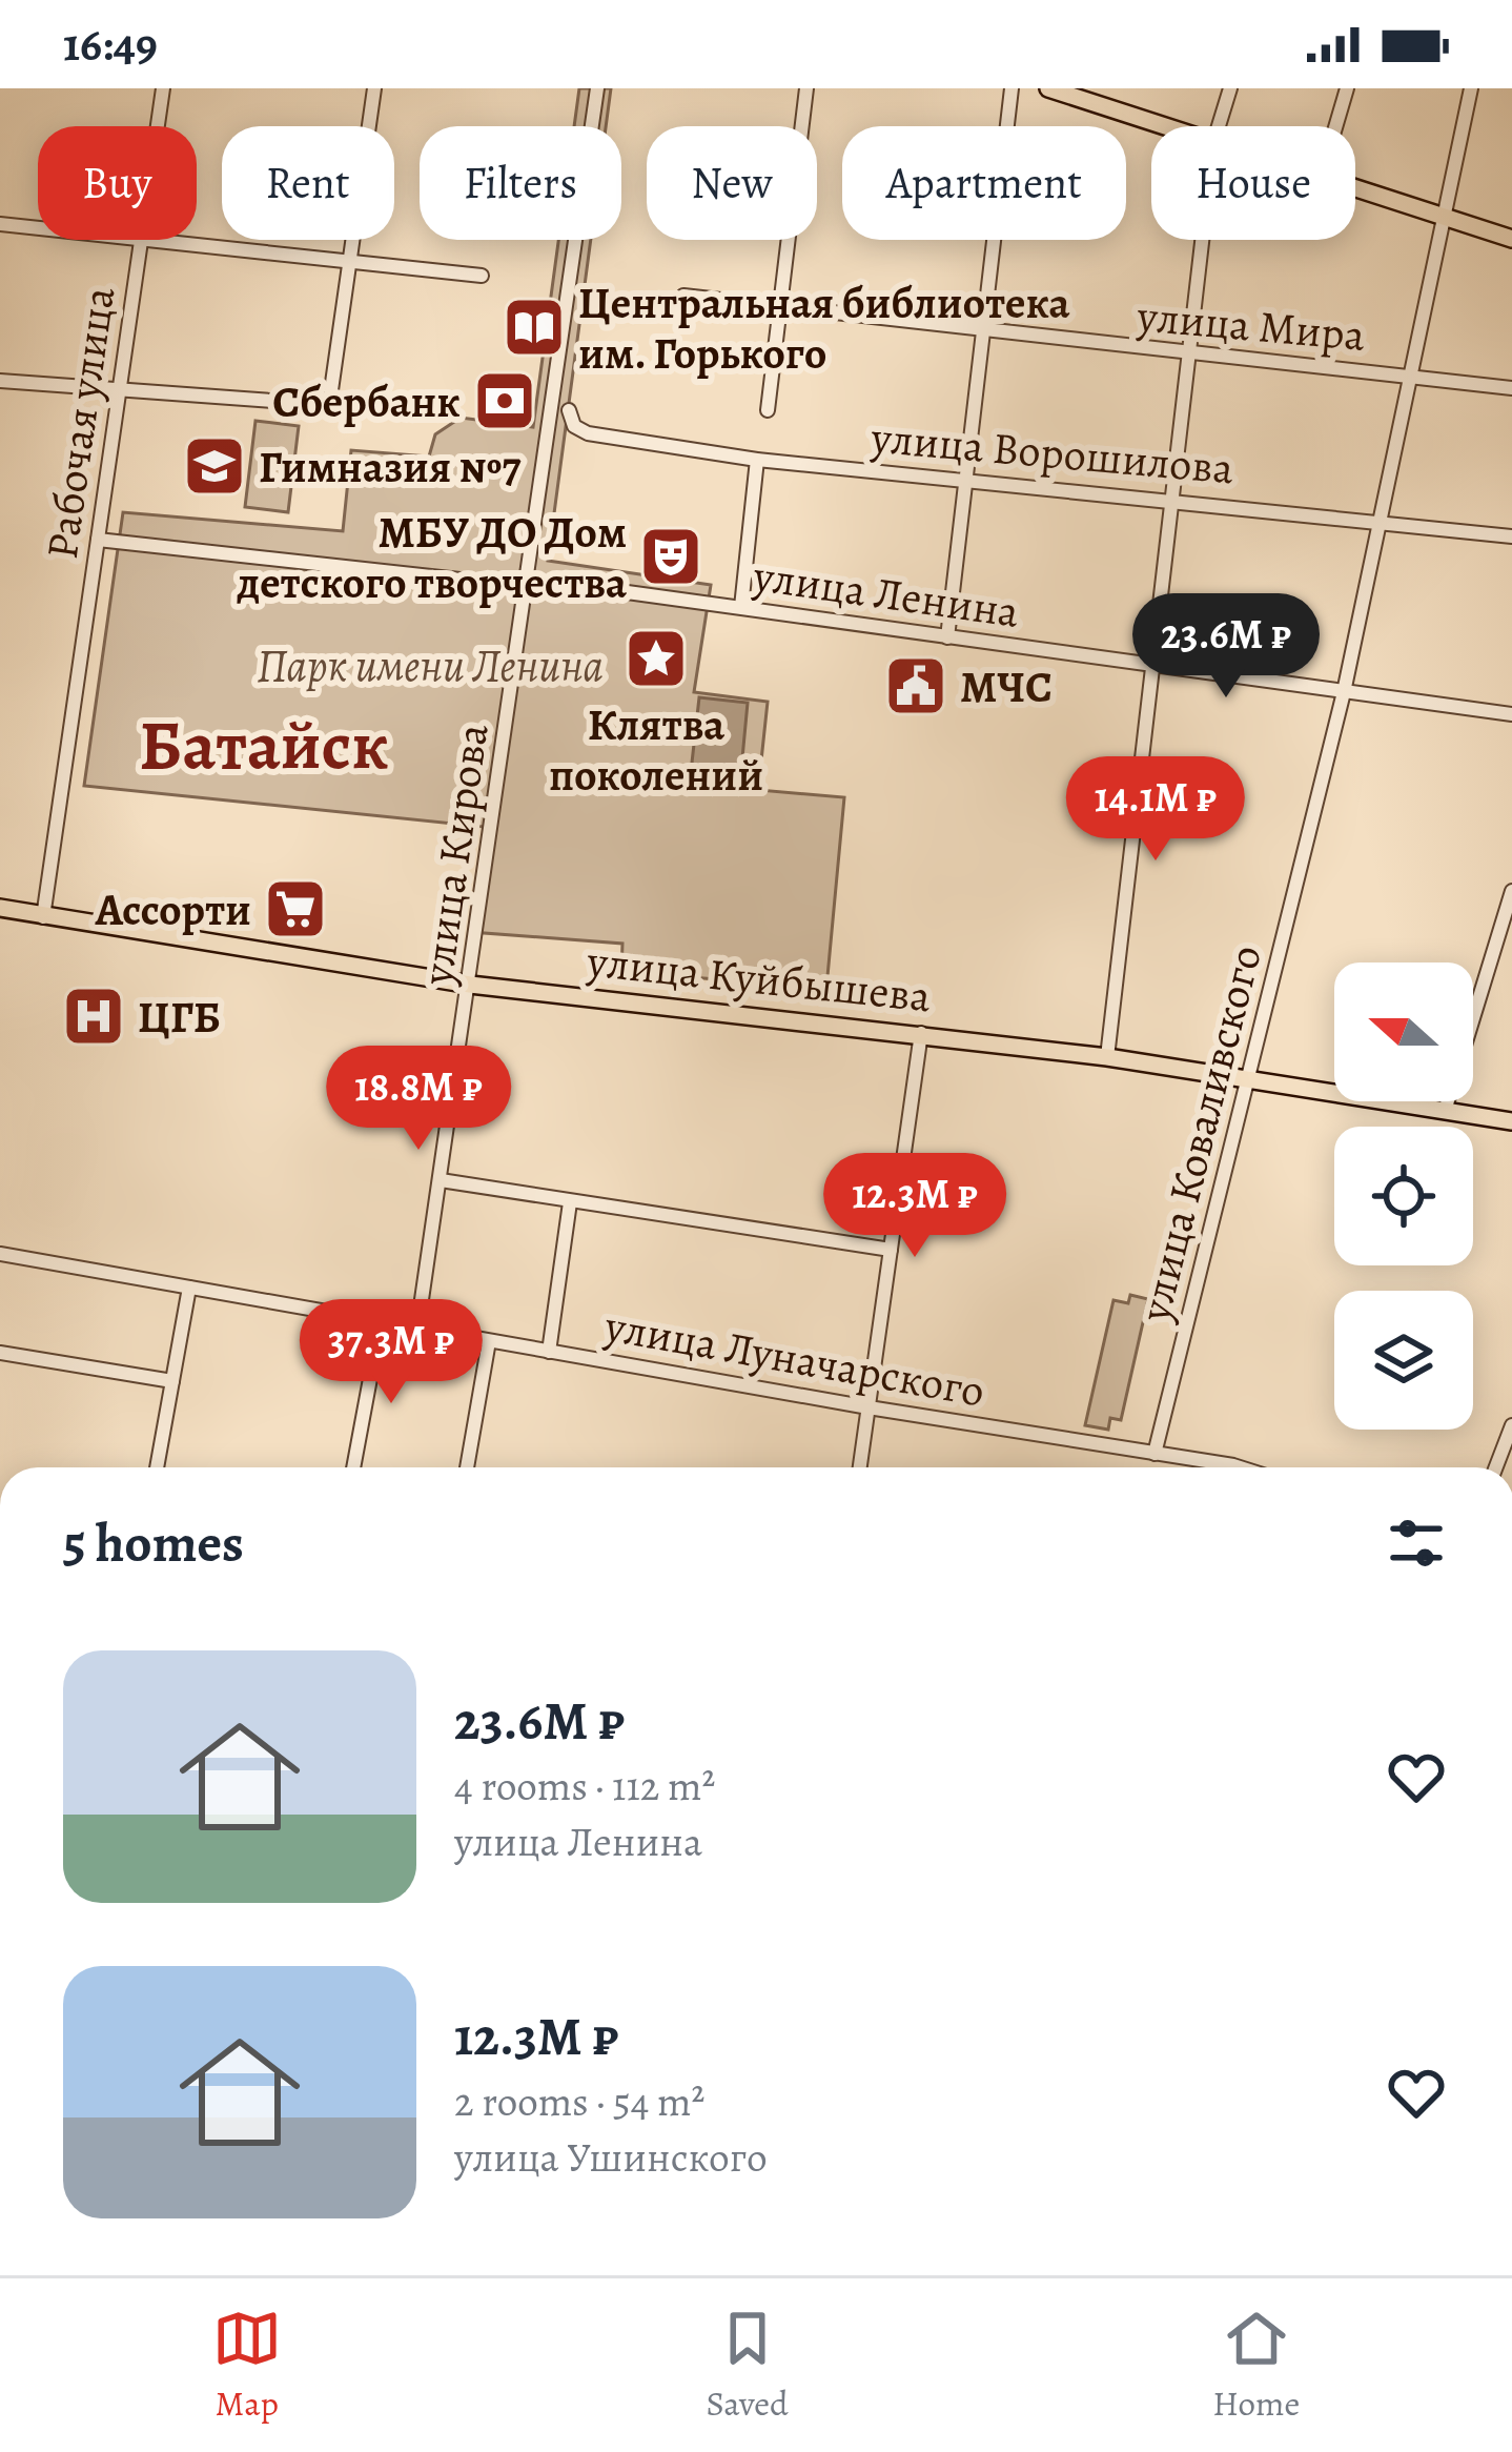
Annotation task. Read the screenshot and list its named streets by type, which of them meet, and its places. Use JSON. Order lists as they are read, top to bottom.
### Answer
{
  "streets": {
    "main road": ["улица Куйбышева"],
    "street": [
      "улица Мира",
      "Рабочая улица",
      "улица Ворошилова",
      "улица Ленина",
      "улица Кирова",
      "улица Коваливского",
      "улица Луначарского"
    ]
  },
  "crossings": [
    ["улица Мира", "улица Коваливского"],
    ["Рабочая улица", "улица Куйбышева"],
    ["улица Ворошилова", "улица Коваливского"],
    ["улица Ленина", "улица Коваливского"],
    ["улица Кирова", "улица Куйбышева"],
    ["улица Кирова", "улица Луначарского"],
    ["улица Куйбышева", "улица Коваливского"],
    ["улица Коваливского", "улица Луначарского"]
  ],
  "districts": ["Батайск"],
  "parks": ["Парк имени Ленина"],
  "places": {
    "library": ["Центральная библиотека им. Горького"],
    "bank": ["Сбербанк"],
    "school or university": ["Гимназия №7"],
    "theatre": ["МБУ ДО Дом детского творчества"],
    "place": ["Клятва поколений"],
    "public building": ["МЧС"],
    "supermarket": ["Ассорти"],
    "hospital": ["ЦГБ"]
  },
  "north": "left",
  "page": {
    "status": "16:49",
    "chip": [
      "Buy",
      "Rent",
      "Filters",
      "New",
      "Apartment",
      "House"
    ],
    "price": [
      "23.6M ₽",
      "14.1M ₽",
      "18.8M ₽",
      "12.3M ₽",
      "37.3M ₽"
    ],
    "heading": "5 homes",
    "list": [
      {
        "name": "23.6M ₽",
        "note": "4 rooms · 112 m² · улица Ленина"
      },
      {
        "name": "12.3M ₽",
        "note": "2 rooms · 54 m² · улица Ушинского"
      }
    ],
    "tabs": ["Map", "Saved", "Home"]
  }
}
